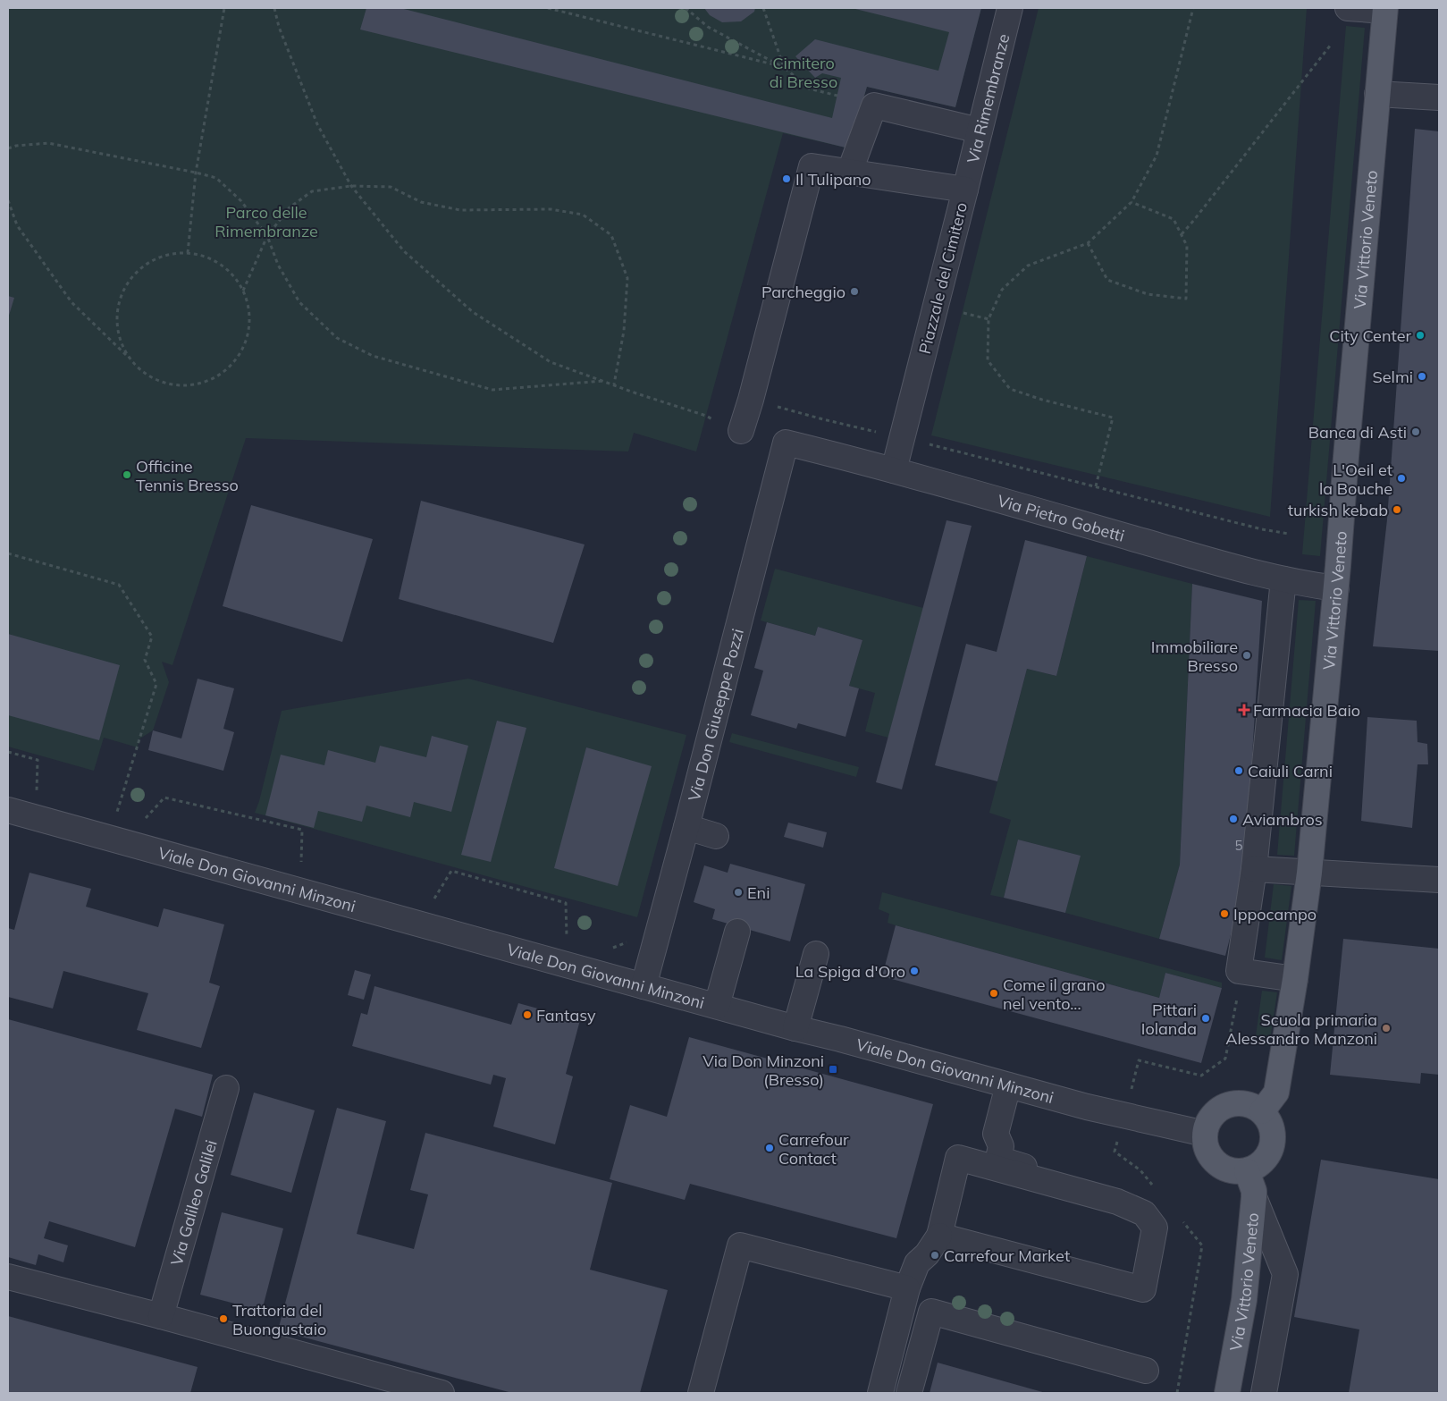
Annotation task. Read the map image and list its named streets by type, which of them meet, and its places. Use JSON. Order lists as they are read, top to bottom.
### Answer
{
  "streets": {
    "main road": ["Via Vittorio Veneto"],
    "street": [
      "Via Rimembranze",
      "Piazzale del Cimitero",
      "Via Pietro Gobetti",
      "Via Don Giuseppe Pozzi",
      "Viale Don Giovanni Minzoni",
      "Via Galileo Galilei"
    ]
  },
  "crossings": [
    ["Via Rimembranze", "Piazzale del Cimitero"],
    ["Via Vittorio Veneto", "Via Pietro Gobetti"],
    ["Via Vittorio Veneto", "Viale Don Giovanni Minzoni"],
    ["Piazzale del Cimitero", "Via Pietro Gobetti"],
    ["Via Pietro Gobetti", "Via Don Giuseppe Pozzi"],
    ["Via Don Giuseppe Pozzi", "Viale Don Giovanni Minzoni"]
  ],
  "parks": ["Cimitero di Bresso", "Parco delle Rimembranze"],
  "places": {
    "other": [
      "Il Tulipano",
      "Parcheggio",
      "City Center",
      "Selmi",
      "Banca di Asti",
      "Officine Tennis Bresso",
      "L'Oeil et la Bouche",
      "turkish kebab",
      "Immobiliare Bresso",
      "Caiuli Carni",
      "Aviambros",
      "Eni",
      "Ippocampo",
      "La Spiga d'Oro",
      "Come il grano nel vento...",
      "Fantasy",
      "Pittari Iolanda",
      "Scuola primaria Alessandro Manzoni",
      "Carrefour Contact",
      "Carrefour Market",
      "Trattoria del Buongustaio"
    ],
    "health": ["Farmacia Baio"],
    "transit": ["Via Don Minzoni (Bresso)"]
  },
  "house_numbers": ["5"]
}
